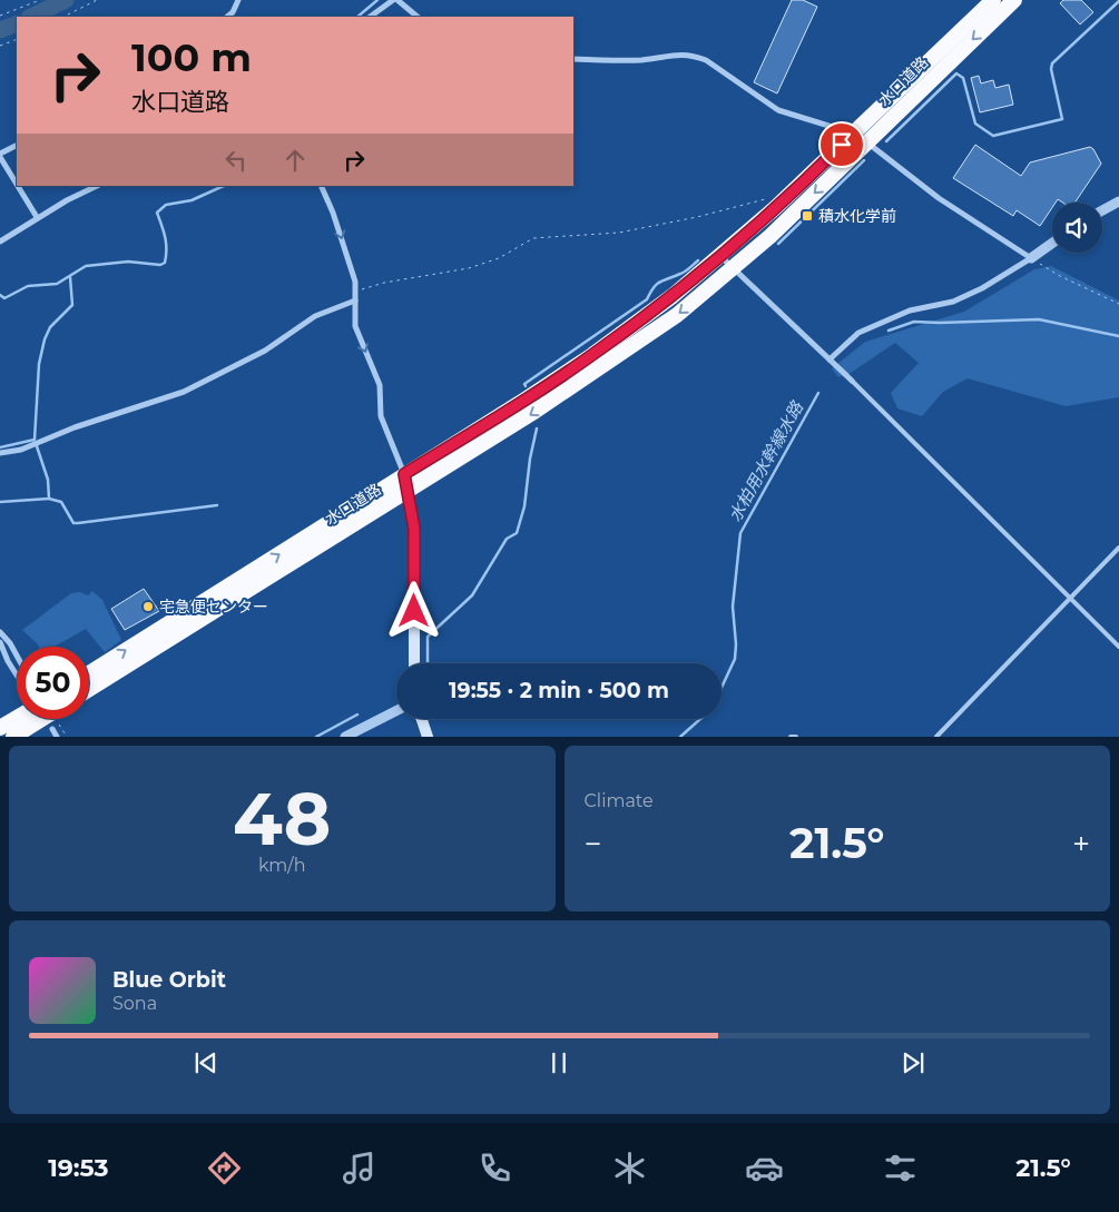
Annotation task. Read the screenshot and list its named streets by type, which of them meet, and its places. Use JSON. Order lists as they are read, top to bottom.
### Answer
{
  "streets": {
    "highway": ["水口道路"]
  },
  "water": ["水柏用水幹線水路"],
  "places": {
    "transit": ["積水化学前"],
    "other": ["宅急便センター"]
  },
  "page": {
    "turn": ["100 m", "水口道路"],
    "limit": "50",
    "trip": "19:55 · 2 min · 500 m",
    "tile": [
      ["48", "km/h"],
      "Climate"
    ],
    "heat": ["−", "21.5°", "+"],
    "song": ["Blue Orbit", "Sona"],
    "tabs": ["19:53", "21.5°"]
  }
}
